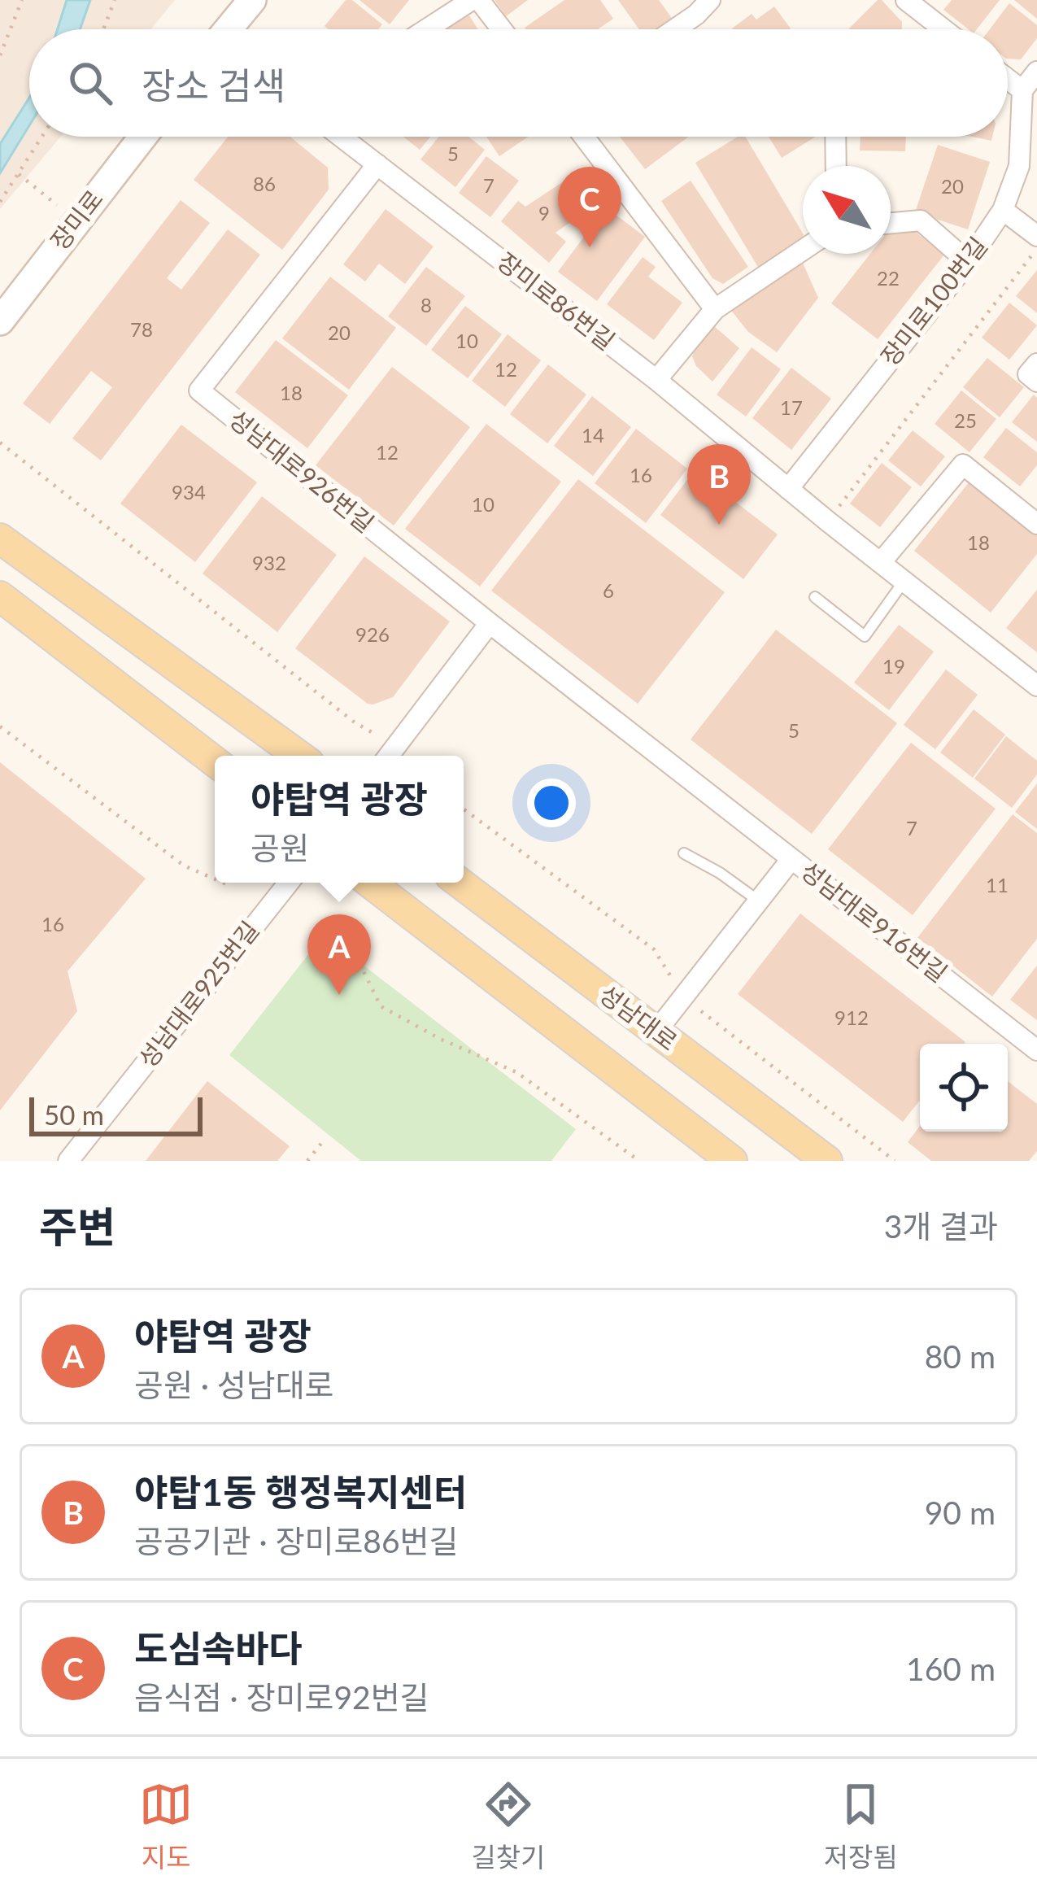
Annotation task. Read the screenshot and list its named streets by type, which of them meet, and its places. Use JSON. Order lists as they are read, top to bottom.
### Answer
{
  "streets": {
    "main road": ["성남대로"],
    "street": [
      "장미로",
      "장미로86번길",
      "장미로100번길",
      "성남대로926번길",
      "성남대로916번길",
      "성남대로925번길"
    ]
  },
  "crossings": [
    ["장미로86번길", "장미로100번길"],
    ["장미로86번길", "성남대로926번길"],
    ["성남대로916번길", "성남대로"]
  ],
  "house_numbers": [
    "5",
    "86",
    "7",
    "20",
    "9",
    "22",
    "8",
    "78",
    "20",
    "10",
    "12",
    "18",
    "17",
    "25",
    "14",
    "12",
    "16",
    "934",
    "10",
    "18",
    "932",
    "6",
    "926",
    "19",
    "5",
    "7",
    "11",
    "16",
    "912"
  ],
  "scale_bar": "50 m",
  "north": "top left",
  "page": {
    "search": "장소 검색",
    "pins": ["C", "B", "A"],
    "popup": ["야탑역 광장", "공원"],
    "scale": "50 m",
    "heading": ["주변", "3개 결과"],
    "list": [
      {
        "mark": "A",
        "name": "야탑역 광장",
        "note": "공원 · 성남대로",
        "value": "80 m"
      },
      {
        "mark": "B",
        "name": "야탑1동 행정복지센터",
        "note": "공공기관 · 장미로86번길",
        "value": "90 m"
      },
      {
        "mark": "C",
        "name": "도심속바다",
        "note": "음식점 · 장미로92번길",
        "value": "160 m"
      }
    ],
    "nav": ["지도", "길찾기", "저장됨"]
  }
}
